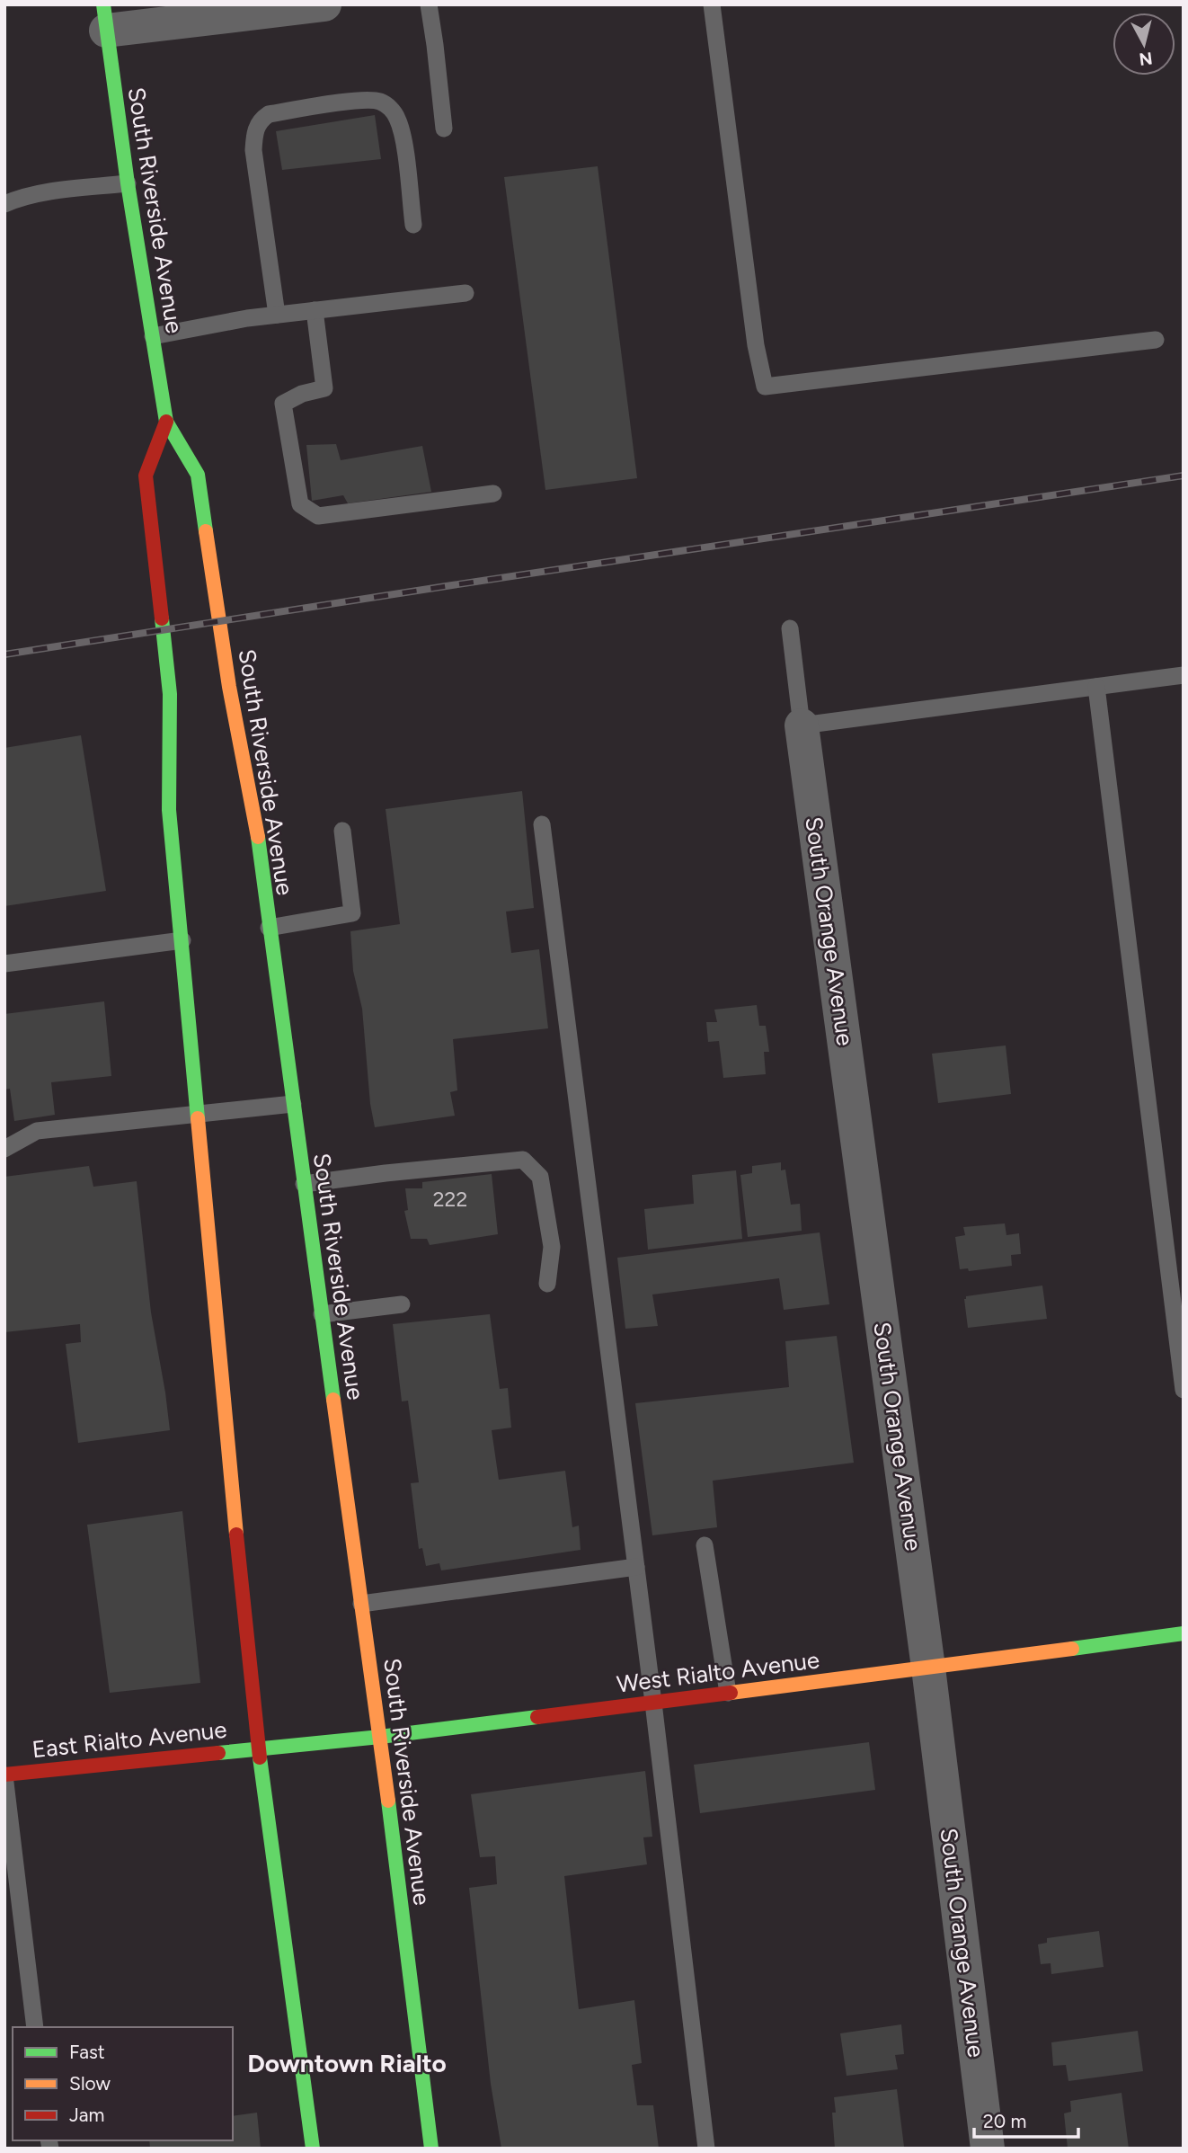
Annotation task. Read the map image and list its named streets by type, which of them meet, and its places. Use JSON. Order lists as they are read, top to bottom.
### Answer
{
  "streets": {
    "main road": ["South Riverside Avenue", "West Rialto Avenue", "East Rialto Avenue"],
    "street": ["South Orange Avenue"]
  },
  "crossings": [
    ["South Riverside Avenue", "West Rialto Avenue"],
    ["South Riverside Avenue", "East Rialto Avenue"],
    ["South Orange Avenue", "West Rialto Avenue"],
    ["West Rialto Avenue", "East Rialto Avenue"]
  ],
  "districts": ["Downtown Rialto"],
  "house_numbers": ["222"],
  "legend": ["Fast", "Slow", "Jam"],
  "scale_bar": "20 m",
  "north": "bottom"
}
